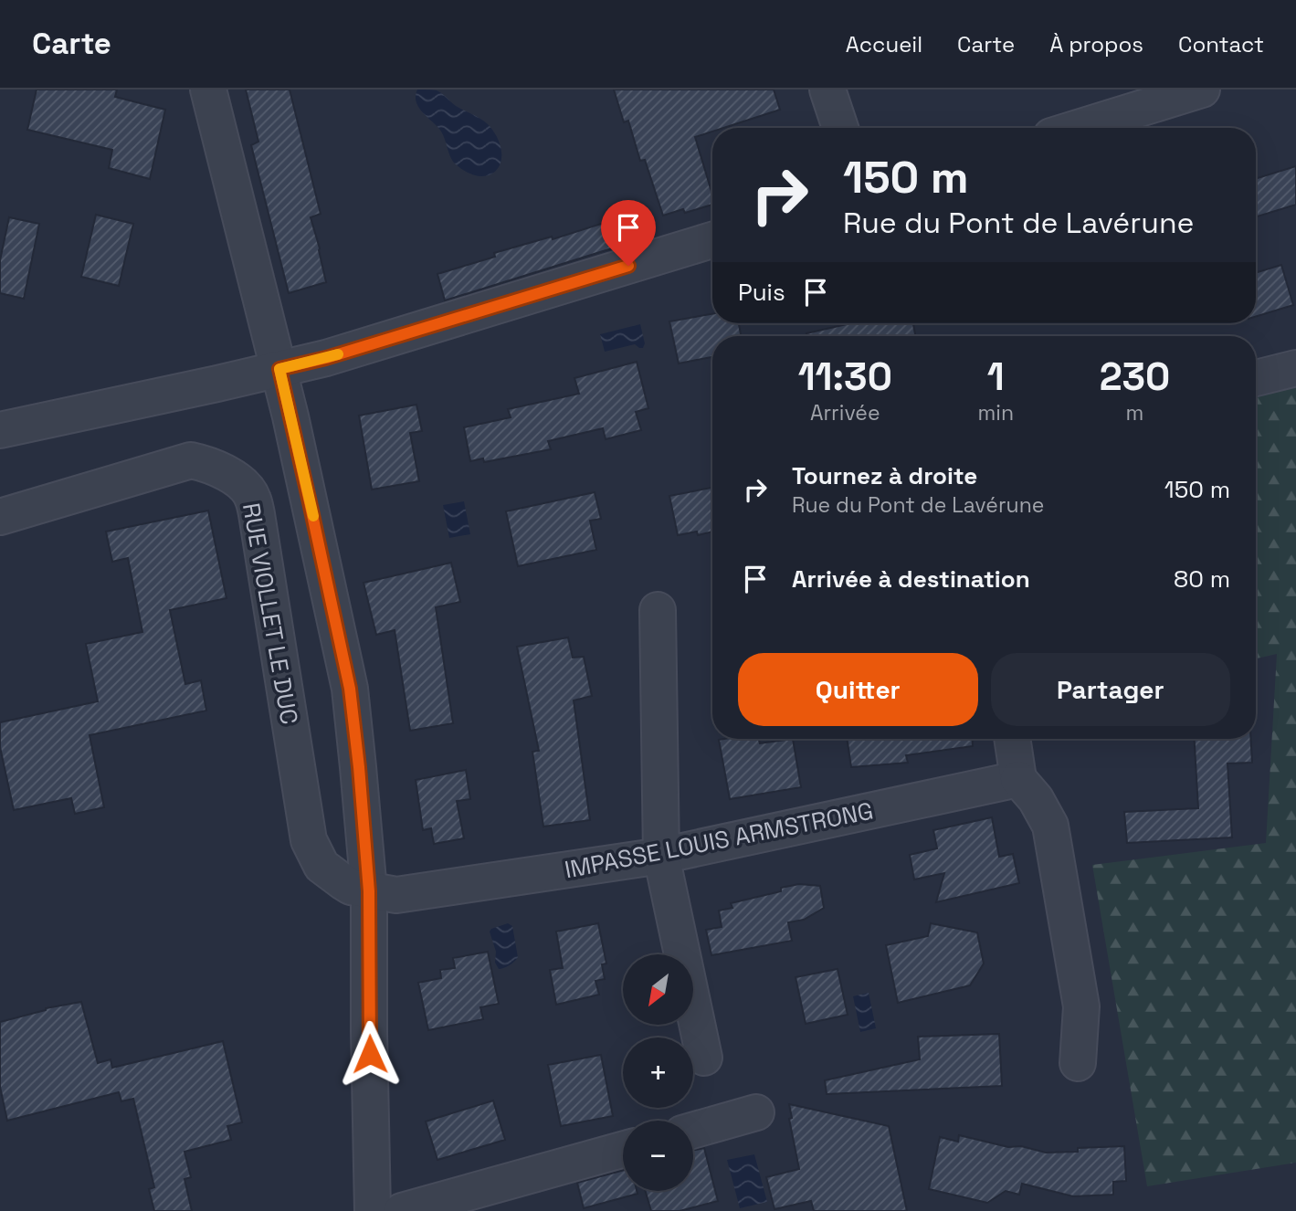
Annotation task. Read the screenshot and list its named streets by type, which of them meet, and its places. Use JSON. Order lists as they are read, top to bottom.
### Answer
{
  "streets": {
    "street": ["RUE VIOLLET LE DUC", "IMPASSE LOUIS ARMSTRONG"]
  },
  "crossings": [
    ["RUE VIOLLET LE DUC", "IMPASSE LOUIS ARMSTRONG"]
  ],
  "north": "bottom left",
  "page": {
    "header": "Carte",
    "nav": [
      "Accueil",
      "Carte",
      "À propos",
      "Contact"
    ],
    "turn": ["150 m", "Rue du Pont de Lavérune"],
    "then": "Puis",
    "eta": [
      "11:30",
      "Arrivée",
      "1",
      "min",
      "230",
      "m"
    ],
    "list": [
      {
        "name": "Tournez à droite",
        "note": "Rue du Pont de Lavérune",
        "value": "150 m"
      },
      {
        "name": "Arrivée à destination",
        "value": "80 m"
      }
    ],
    "buttons": ["Quitter", "Partager"],
    "map_buttons": ["+", "−"]
  }
}
